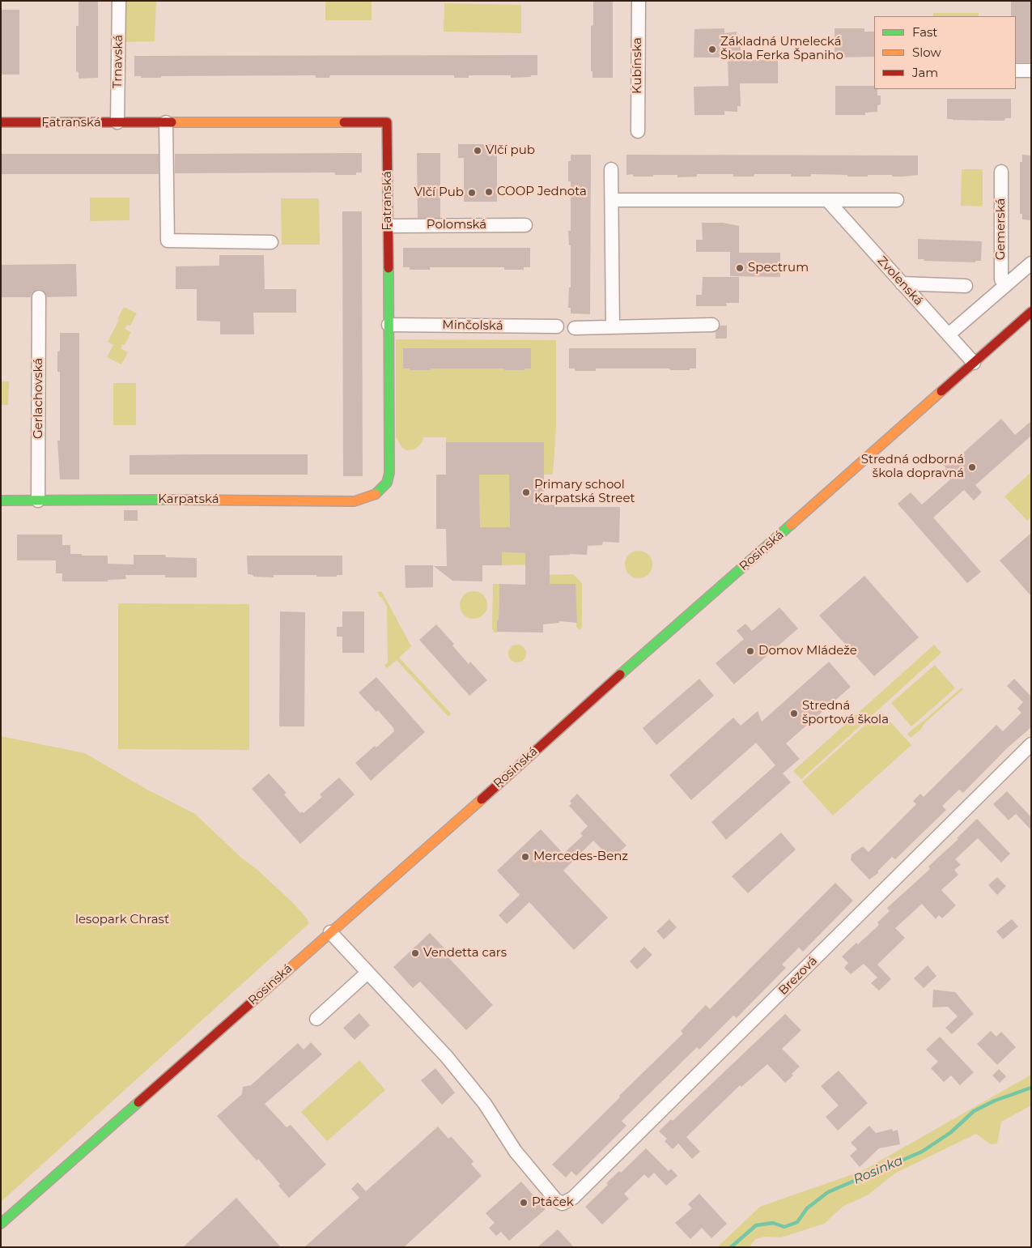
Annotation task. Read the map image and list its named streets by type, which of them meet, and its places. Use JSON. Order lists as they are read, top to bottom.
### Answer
{
  "streets": {
    "street": [
      "Trnavská",
      "Kubínska",
      "Fatranská",
      "Polomská",
      "Gemerská",
      "Zvolenská",
      "Minčolská",
      "Gerlachovská",
      "Karpatská",
      "Rosinská",
      "Brezová"
    ]
  },
  "crossings": [
    ["Trnavská", "Fatranská"],
    ["Fatranská", "Polomská"],
    ["Fatranská", "Minčolská"],
    ["Fatranská", "Karpatská"],
    ["Gemerská", "Zvolenská"],
    ["Zvolenská", "Rosinská"],
    ["Gerlachovská", "Karpatská"]
  ],
  "water": ["Rosinka"],
  "parks": ["lesopark Chrasť"],
  "places": [
    "Základná Umelecká Škola Ferka Španiho",
    "Vlčí pub",
    "COOP Jednota",
    "Vlčí Pub",
    "Spectrum",
    "Stredná odborná škola dopravná",
    "Primary school Karpatská Street",
    "Domov Mládeže",
    "Stredná športová škola",
    "Mercedes-Benz",
    "Vendetta cars",
    "Ptáček"
  ],
  "legend": ["Fast", "Slow", "Jam"]
}
